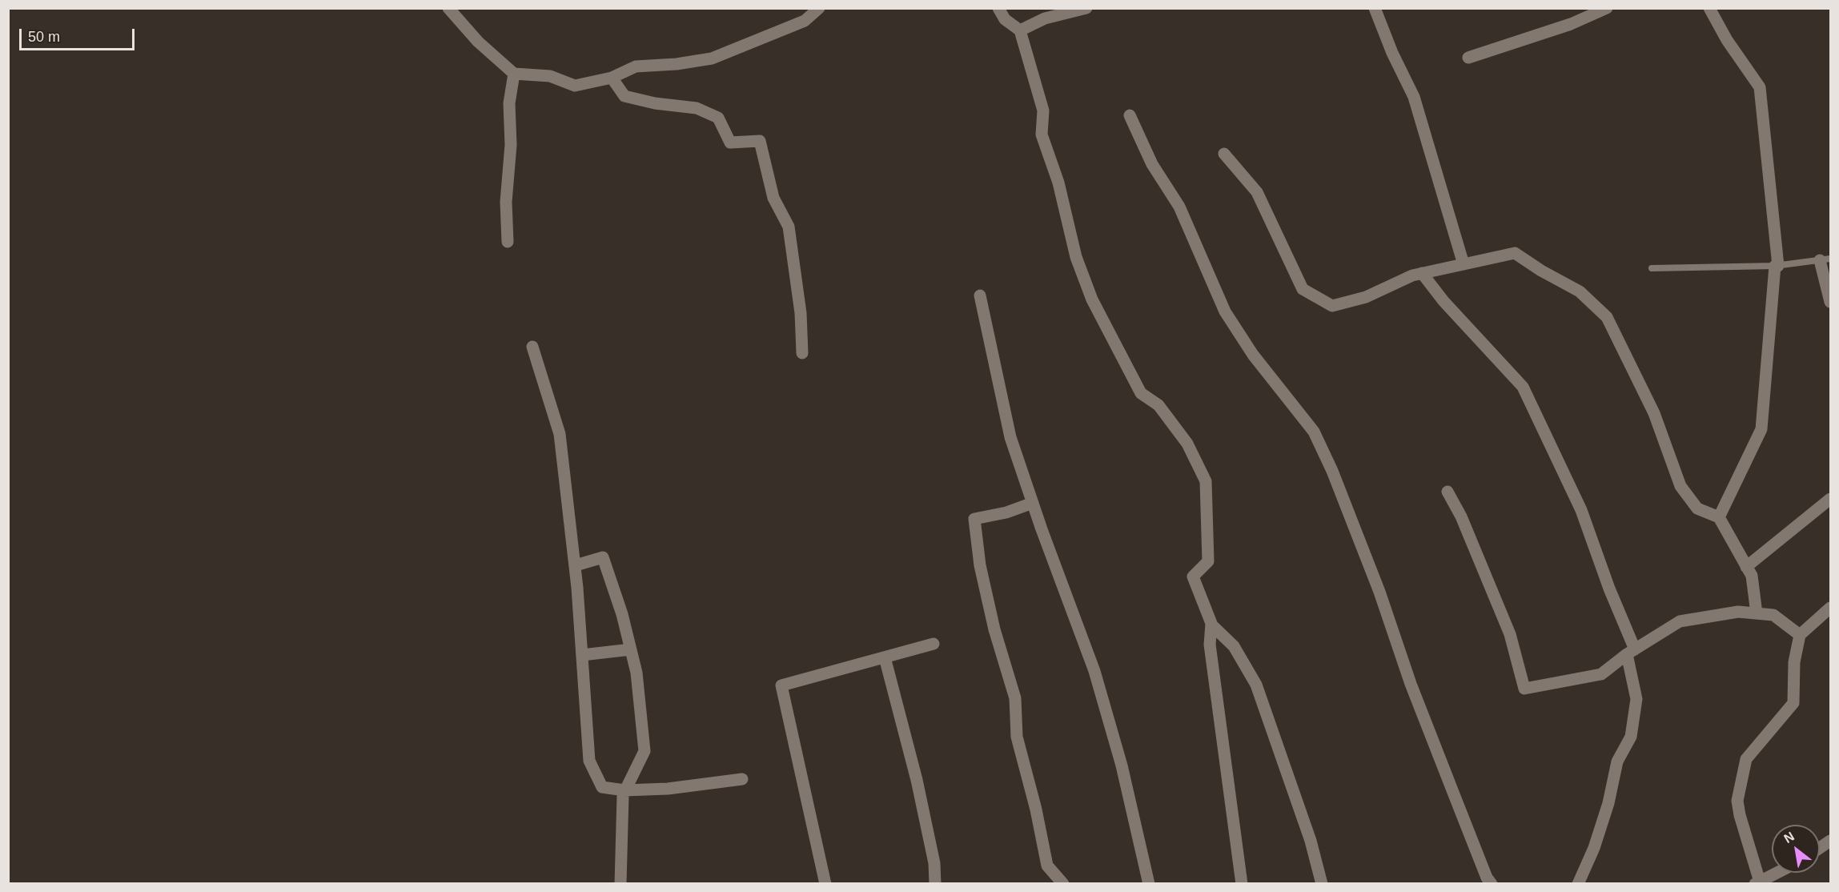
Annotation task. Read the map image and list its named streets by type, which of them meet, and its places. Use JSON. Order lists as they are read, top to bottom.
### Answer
{
  "scale_bar": "50 m",
  "north": "top left"
}
